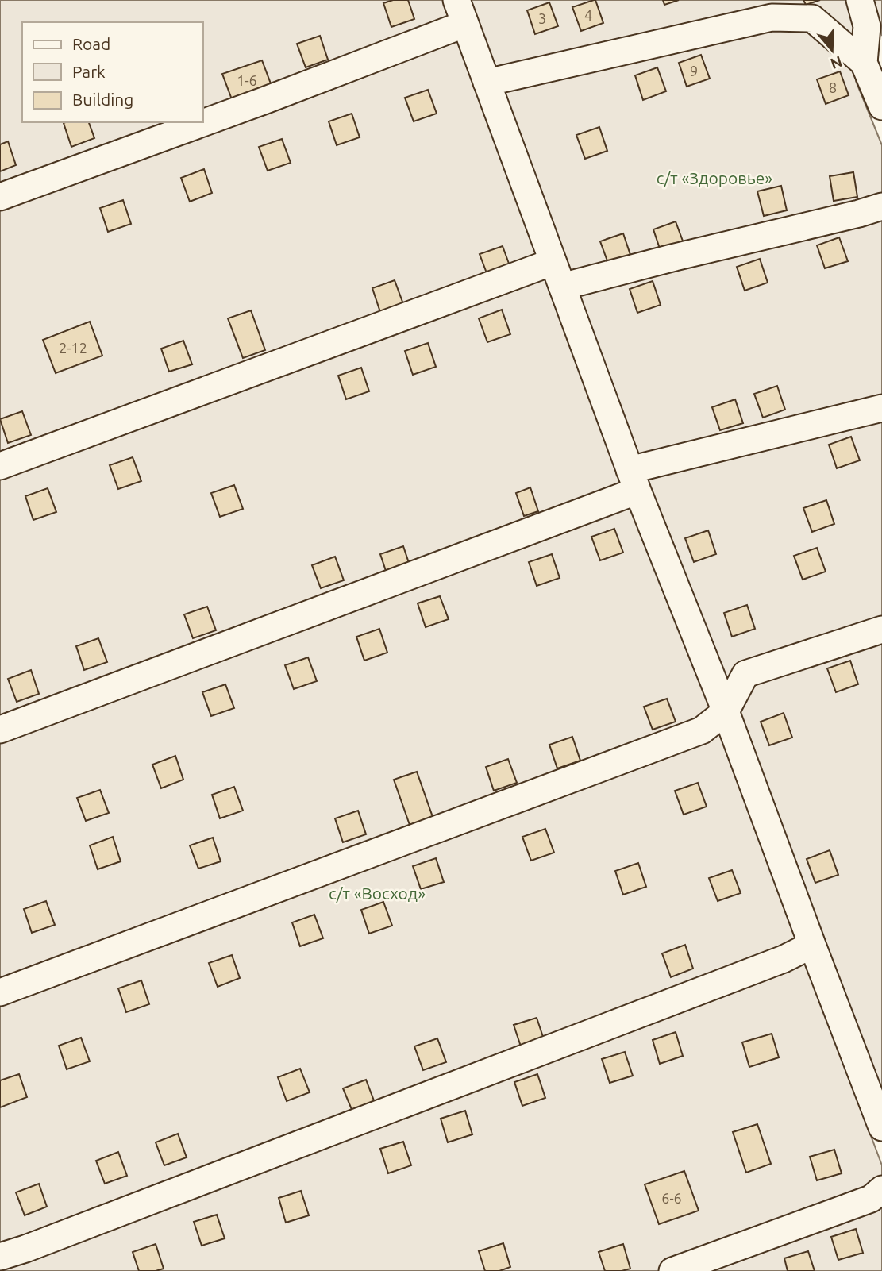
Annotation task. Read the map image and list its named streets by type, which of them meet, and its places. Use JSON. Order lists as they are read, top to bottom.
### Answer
{
  "parks": ["с/т «Здоровье»", "с/т «Восход»"],
  "house_numbers": [
    "4",
    "3",
    "9",
    "1-6",
    "8",
    "2-12",
    "6-6"
  ],
  "legend": ["Road", "Park", "Building"],
  "north": "bottom"
}
